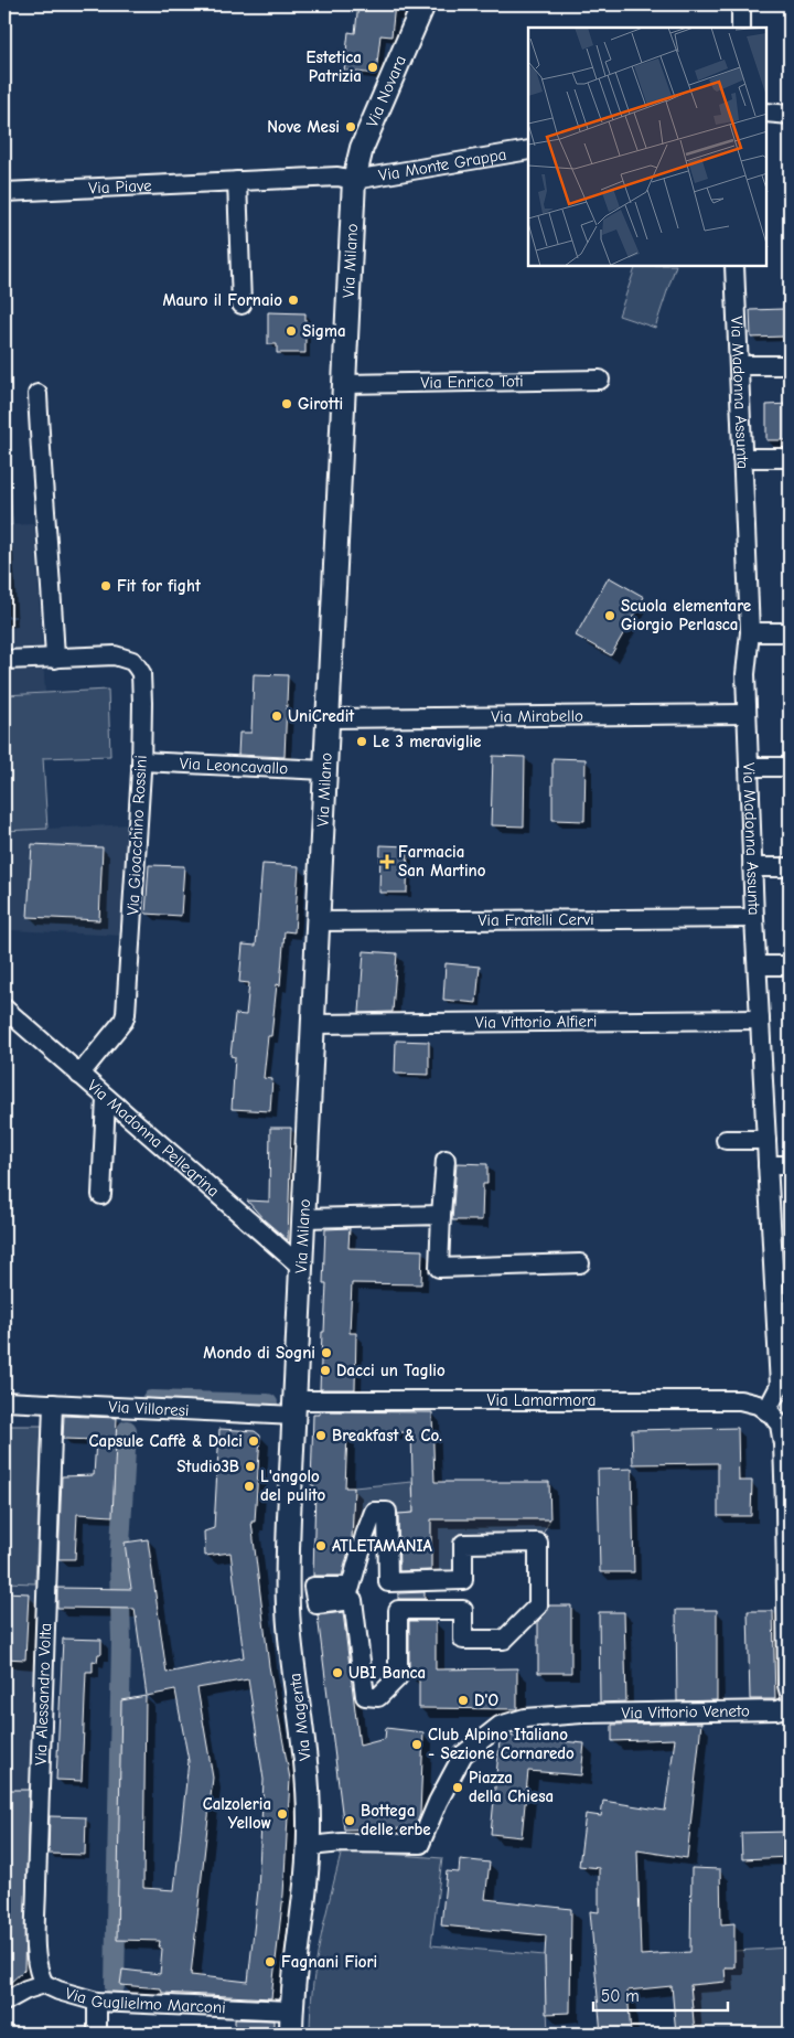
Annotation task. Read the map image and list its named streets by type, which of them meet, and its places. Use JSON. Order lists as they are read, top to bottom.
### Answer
{
  "streets": {
    "main road": ["Via Novara", "Via Milano", "Via Magenta"],
    "street": [
      "Via Monte Grappa",
      "Via Piave",
      "Via Enrico Toti",
      "Via Madonna Assunta",
      "Via Mirabello",
      "Via Leoncavallo",
      "Via Gioacchino Rossini",
      "Via Fratelli Cervi",
      "Via Vittorio Alfieri",
      "Via Madonna Pellegrina",
      "Via Lamarmora",
      "Via Villoresi",
      "Via Alessandro Volta",
      "Via Vittorio Veneto",
      "Via Guglielmo Marconi"
    ]
  },
  "crossings": [
    ["Via Novara", "Via Monte Grappa"],
    ["Via Novara", "Via Piave"],
    ["Via Novara", "Via Milano"],
    ["Via Monte Grappa", "Via Piave"],
    ["Via Monte Grappa", "Via Milano"],
    ["Via Piave", "Via Milano"],
    ["Via Milano", "Via Enrico Toti"],
    ["Via Milano", "Via Mirabello"],
    ["Via Milano", "Via Leoncavallo"],
    ["Via Milano", "Via Fratelli Cervi"],
    ["Via Milano", "Via Vittorio Alfieri"],
    ["Via Milano", "Via Madonna Pellegrina"],
    ["Via Milano", "Via Lamarmora"],
    ["Via Milano", "Via Villoresi"],
    ["Via Milano", "Via Magenta"],
    ["Via Madonna Assunta", "Via Mirabello"],
    ["Via Madonna Assunta", "Via Fratelli Cervi"],
    ["Via Madonna Assunta", "Via Vittorio Alfieri"],
    ["Via Madonna Assunta", "Via Lamarmora"],
    ["Via Leoncavallo", "Via Gioacchino Rossini"],
    ["Via Gioacchino Rossini", "Via Madonna Pellegrina"],
    ["Via Lamarmora", "Via Villoresi"],
    ["Via Lamarmora", "Via Magenta"],
    ["Via Villoresi", "Via Alessandro Volta"],
    ["Via Villoresi", "Via Magenta"],
    ["Via Alessandro Volta", "Via Guglielmo Marconi"],
    ["Via Vittorio Veneto", "Via Magenta"],
    ["Via Magenta", "Via Guglielmo Marconi"]
  ],
  "places": {
    "other": [
      "Estetica Patrizia",
      "Nove Mesi",
      "Mauro il Fornaio",
      "Sigma",
      "Girotti",
      "Fit for fight",
      "Scuola elementare Giorgio Perlasca",
      "UniCredit",
      "Le 3 meraviglie",
      "Mondo di Sogni",
      "Dacci un Taglio",
      "Breakfast & Co.",
      "Capsule Caffè & Dolci",
      "Studio3B",
      "L'angolo del pulito",
      "ATLETAMANIA",
      "UBI Banca",
      "D'O",
      "Club Alpino Italiano - Sezione Cornaredo",
      "Piazza della Chiesa",
      "Calzoleria Yellow",
      "Bottega delle erbe",
      "Fagnani Fiori"
    ],
    "health": ["Farmacia San Martino"]
  },
  "scale_bar": "50 m"
}
